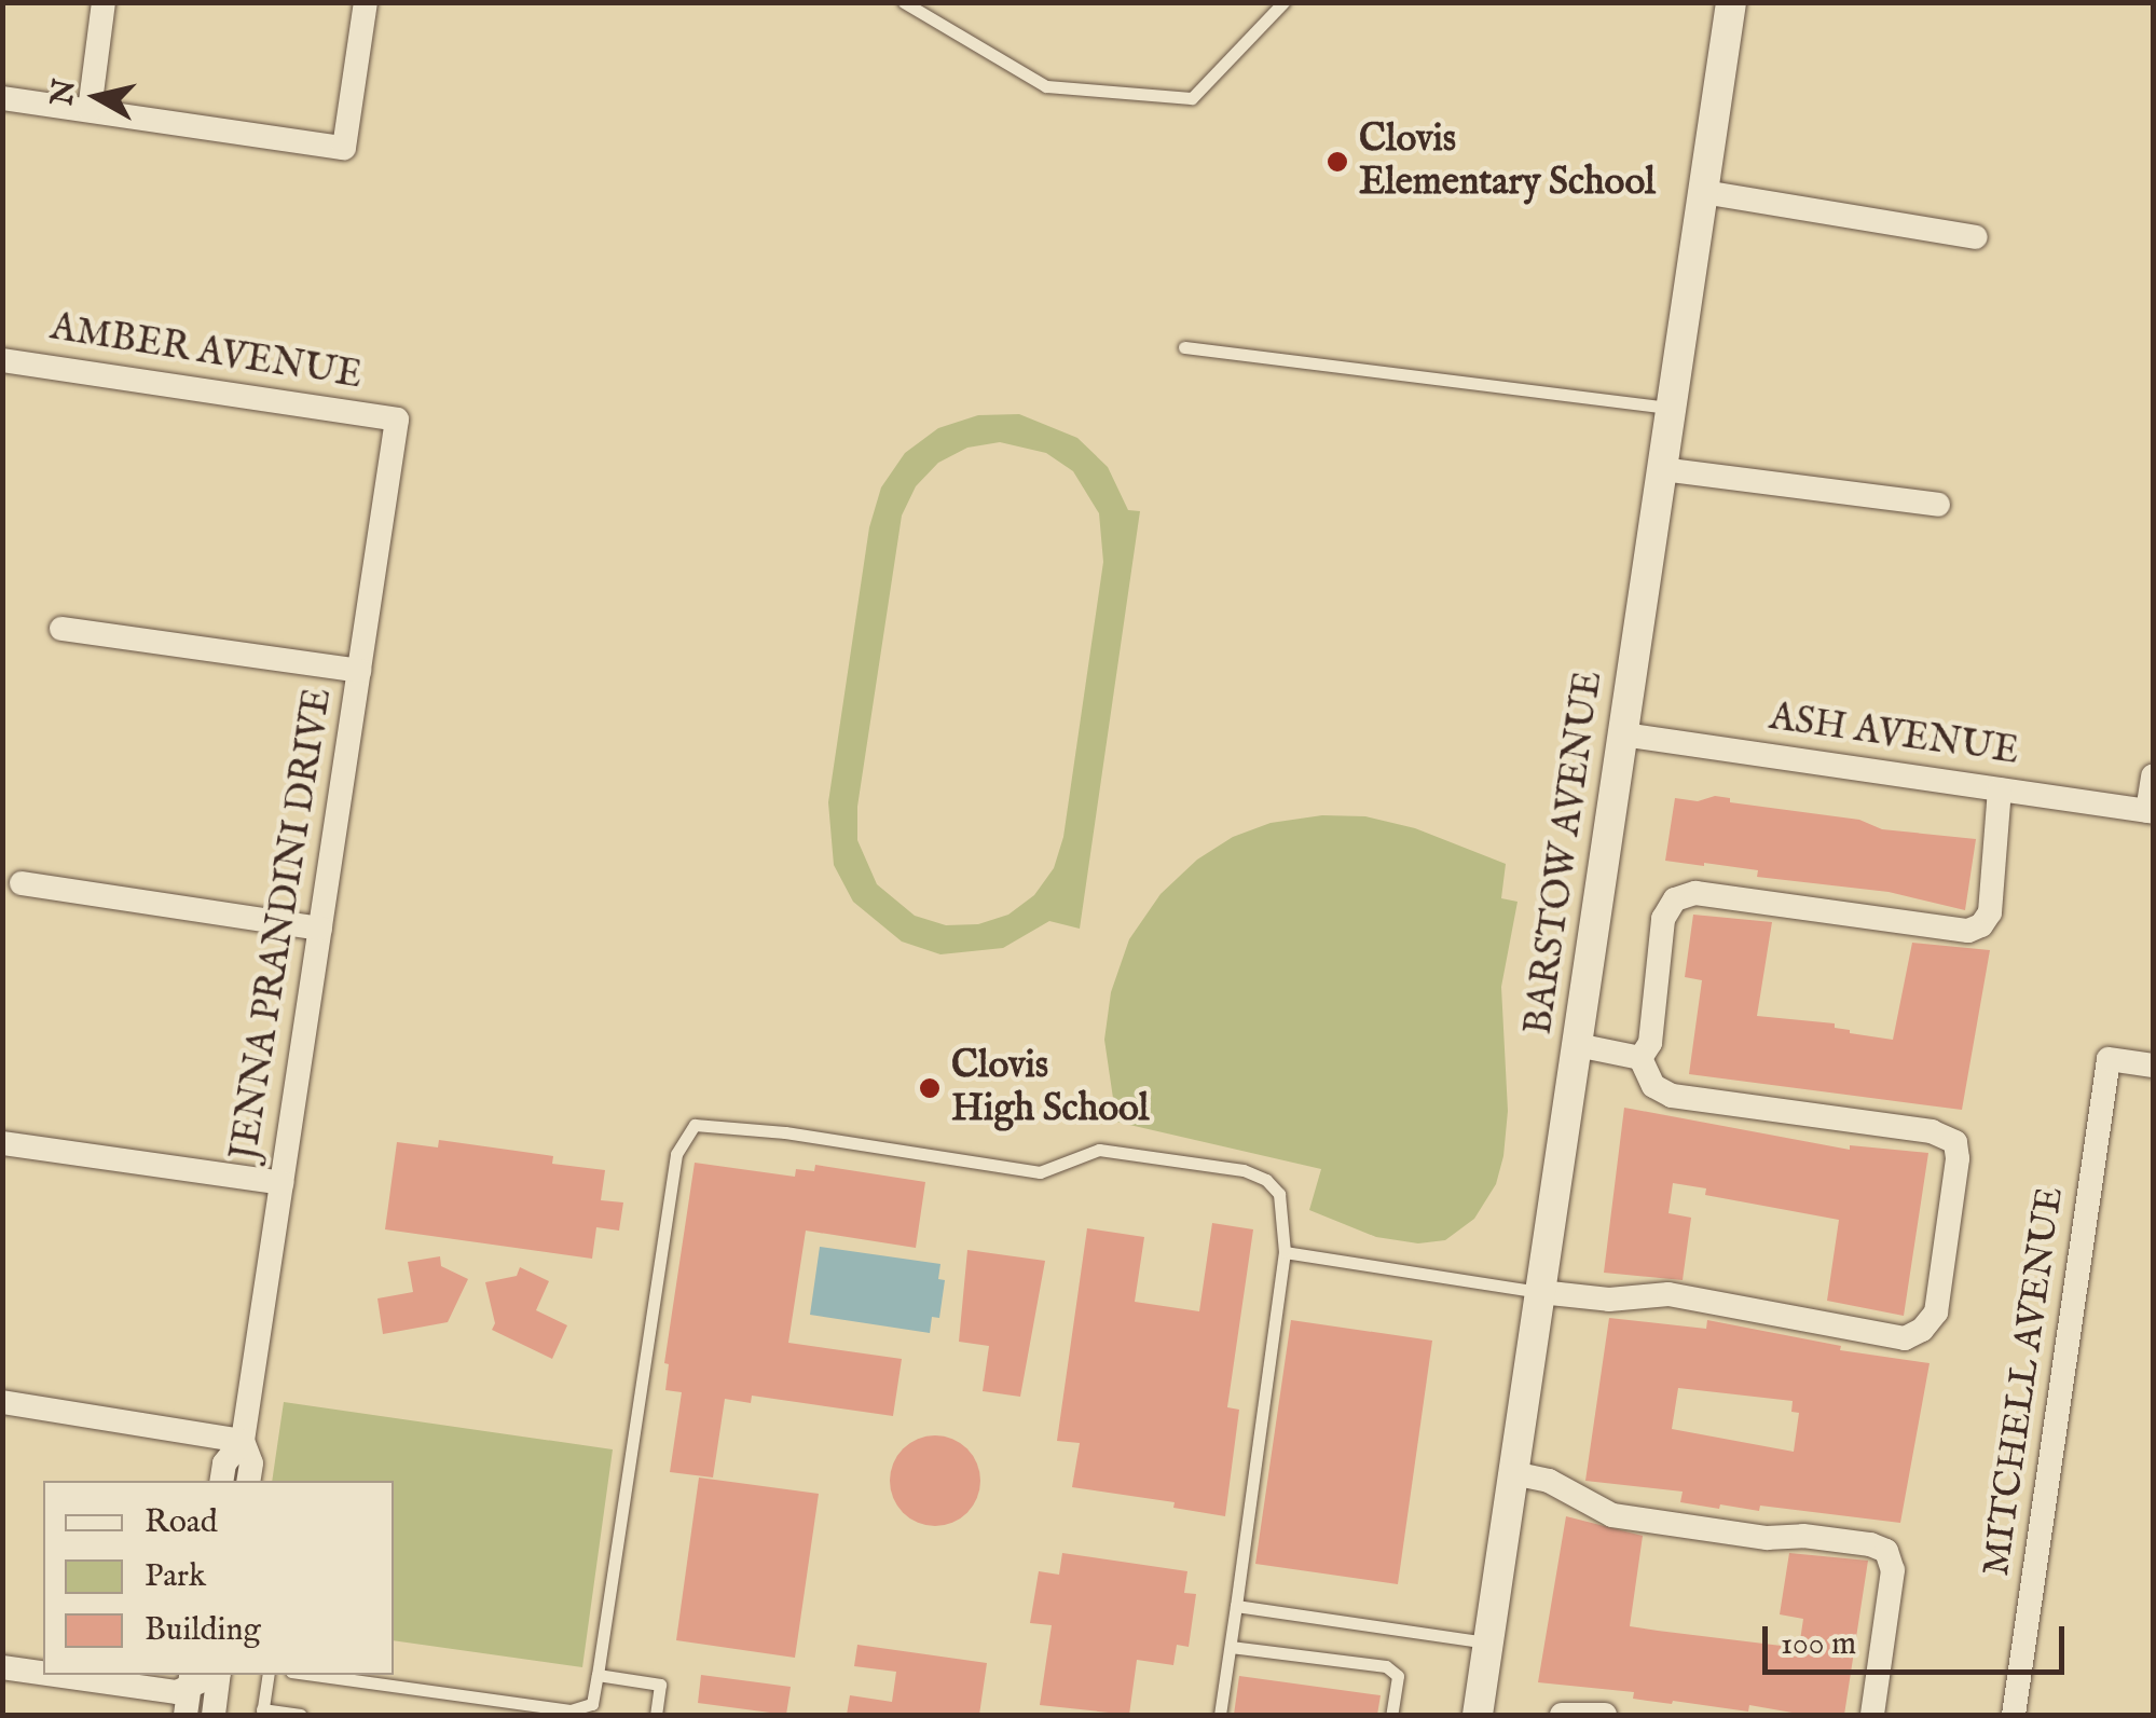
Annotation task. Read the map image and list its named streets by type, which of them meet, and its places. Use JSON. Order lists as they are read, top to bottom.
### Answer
{
  "streets": {
    "street": [
      "AMBER AVENUE",
      "ASH AVENUE",
      "BARSTOW AVENUE",
      "JENNA PRANDINI DRIVE",
      "MITCHELL AVENUE"
    ]
  },
  "crossings": [
    ["AMBER AVENUE", "JENNA PRANDINI DRIVE"],
    ["ASH AVENUE", "BARSTOW AVENUE"]
  ],
  "places": ["Clovis Elementary School", "Clovis High School"],
  "legend": ["Road", "Park", "Building"],
  "scale_bar": "100 m",
  "north": "left"
}
